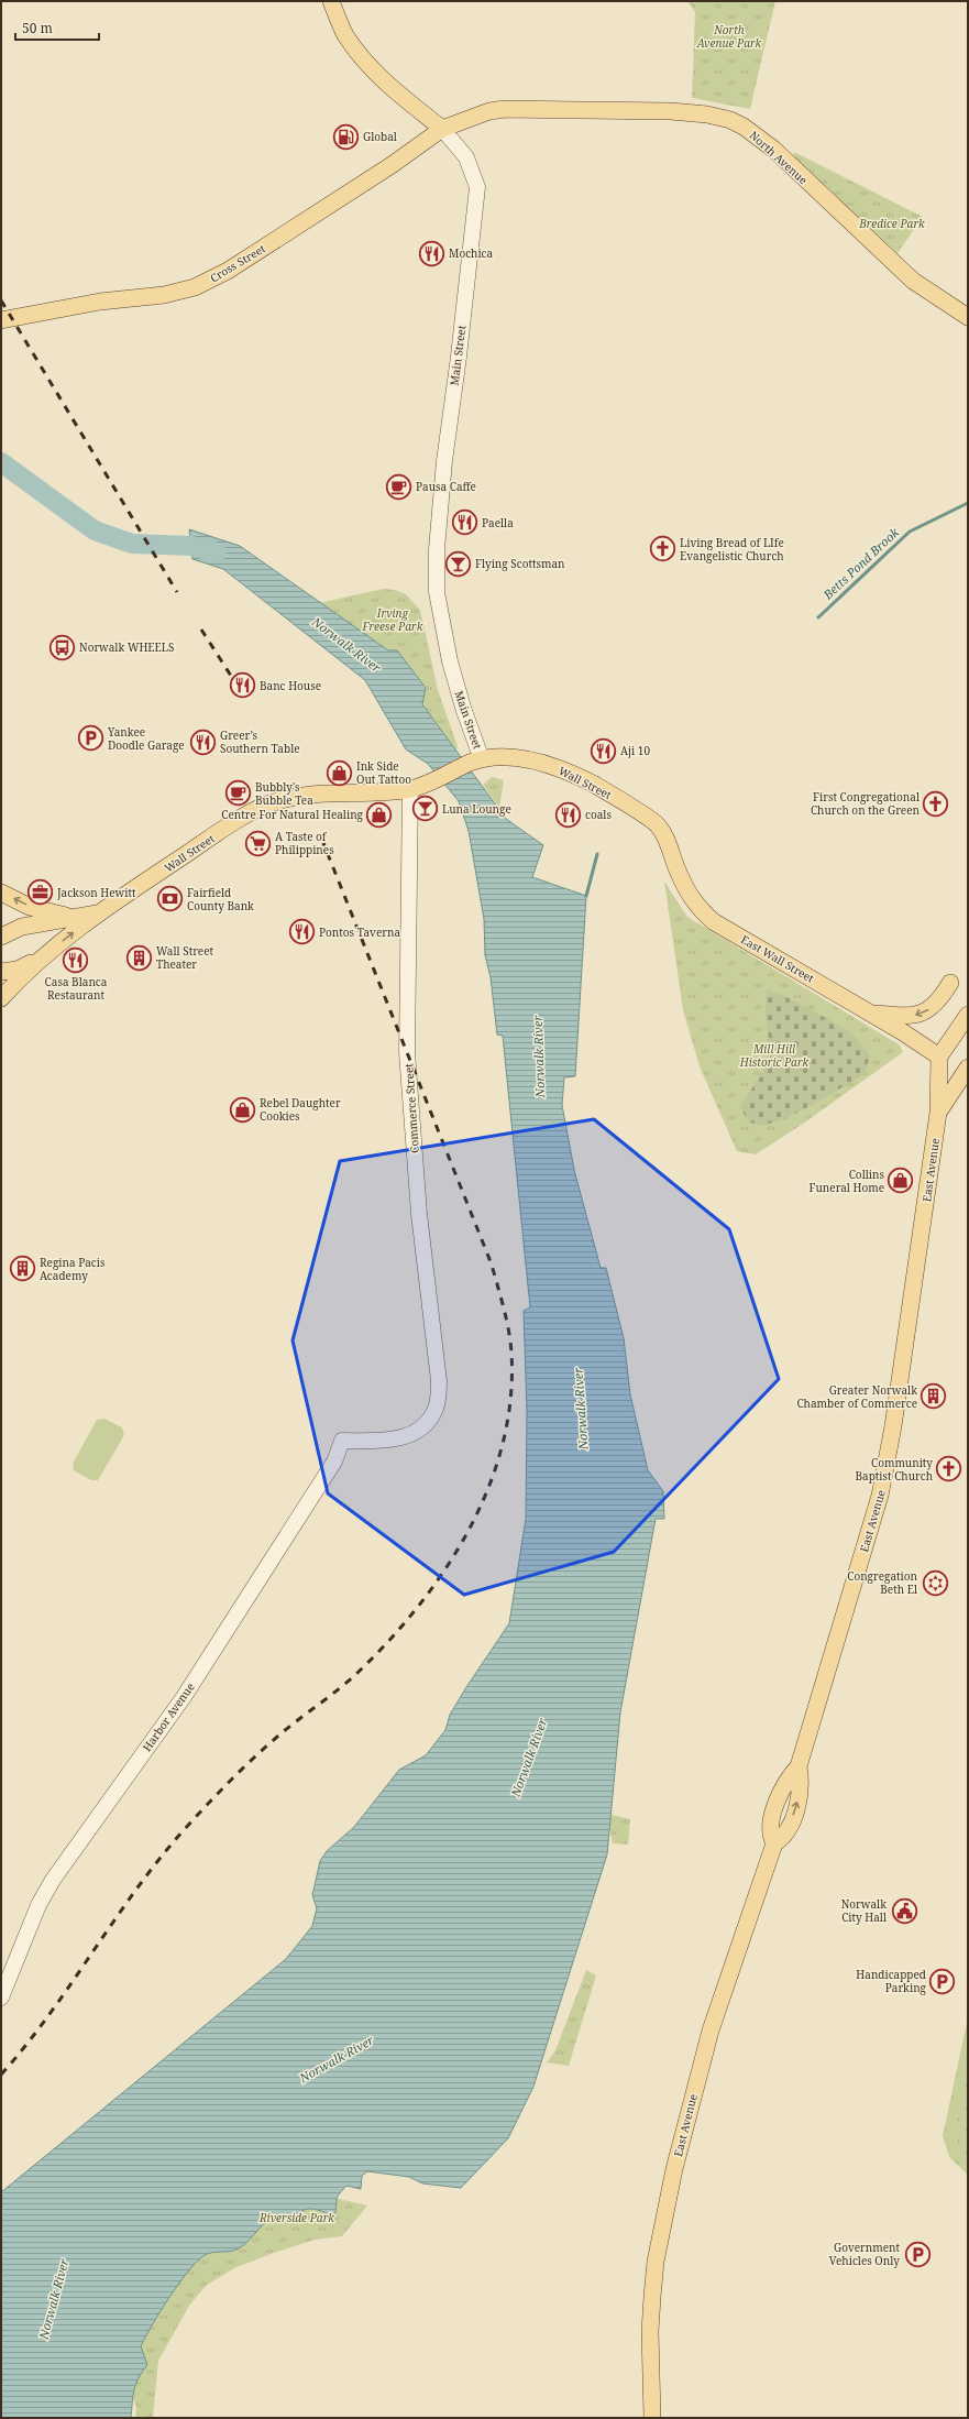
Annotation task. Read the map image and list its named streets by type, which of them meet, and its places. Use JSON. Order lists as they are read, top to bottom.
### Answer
{
  "streets": {
    "main road": [
      "North Avenue",
      "Cross Street",
      "Main Street",
      "Wall Street",
      "East Wall Street",
      "Commerce Street",
      "East Avenue",
      "Harbor Avenue"
    ]
  },
  "crossings": [
    ["North Avenue", "Cross Street"],
    ["North Avenue", "Main Street"],
    ["Cross Street", "Main Street"],
    ["Main Street", "Wall Street"],
    ["Wall Street", "East Wall Street"],
    ["Wall Street", "Commerce Street"],
    ["East Wall Street", "East Avenue"],
    ["Commerce Street", "Harbor Avenue"]
  ],
  "water": ["Betts Pond Brook", "Norwalk River"],
  "parks": [
    "North Avenue Park",
    "Bredice Park",
    "Irving Freese Park",
    "Mill Hill Historic Park",
    "Riverside Park"
  ],
  "places": {
    "fuel station": ["Global"],
    "restaurant": [
      "Mochica",
      "Paella",
      "Banc House",
      "Greer’s Southern Table",
      "Aji 10",
      "coals",
      "Pontos Taverna",
      "Casa Blanca Restaurant"
    ],
    "cafe": ["Pausa Caffe", "Bubbly's Bubble Tea"],
    "church": ["Living Bread of LIfe Evangelistic Church", "First Congregational Church on the Green", "Community Baptist Church"],
    "bar": ["Flying Scottsman", "Luna Lounge"],
    "bus stop": ["Norwalk WHEELS"],
    "parking": ["Yankee Doodle Garage", "Handicapped Parking", "Government Vehicles Only"],
    "shop": [
      "Ink Side Out Tattoo",
      "Centre For Natural Healing",
      "Rebel Daughter Cookies",
      "Collins Funeral Home"
    ],
    "supermarket": ["A Taste of Philippines"],
    "office": ["Jackson Hewitt"],
    "bank": ["Fairfield County Bank"],
    "building": ["Wall Street Theater", "Regina Pacis Academy", "Greater Norwalk Chamber of Commerce"],
    "synagogue": ["Congregation Beth El"],
    "public building": ["Norwalk City Hall"]
  },
  "scale_bar": "50 m"
}
